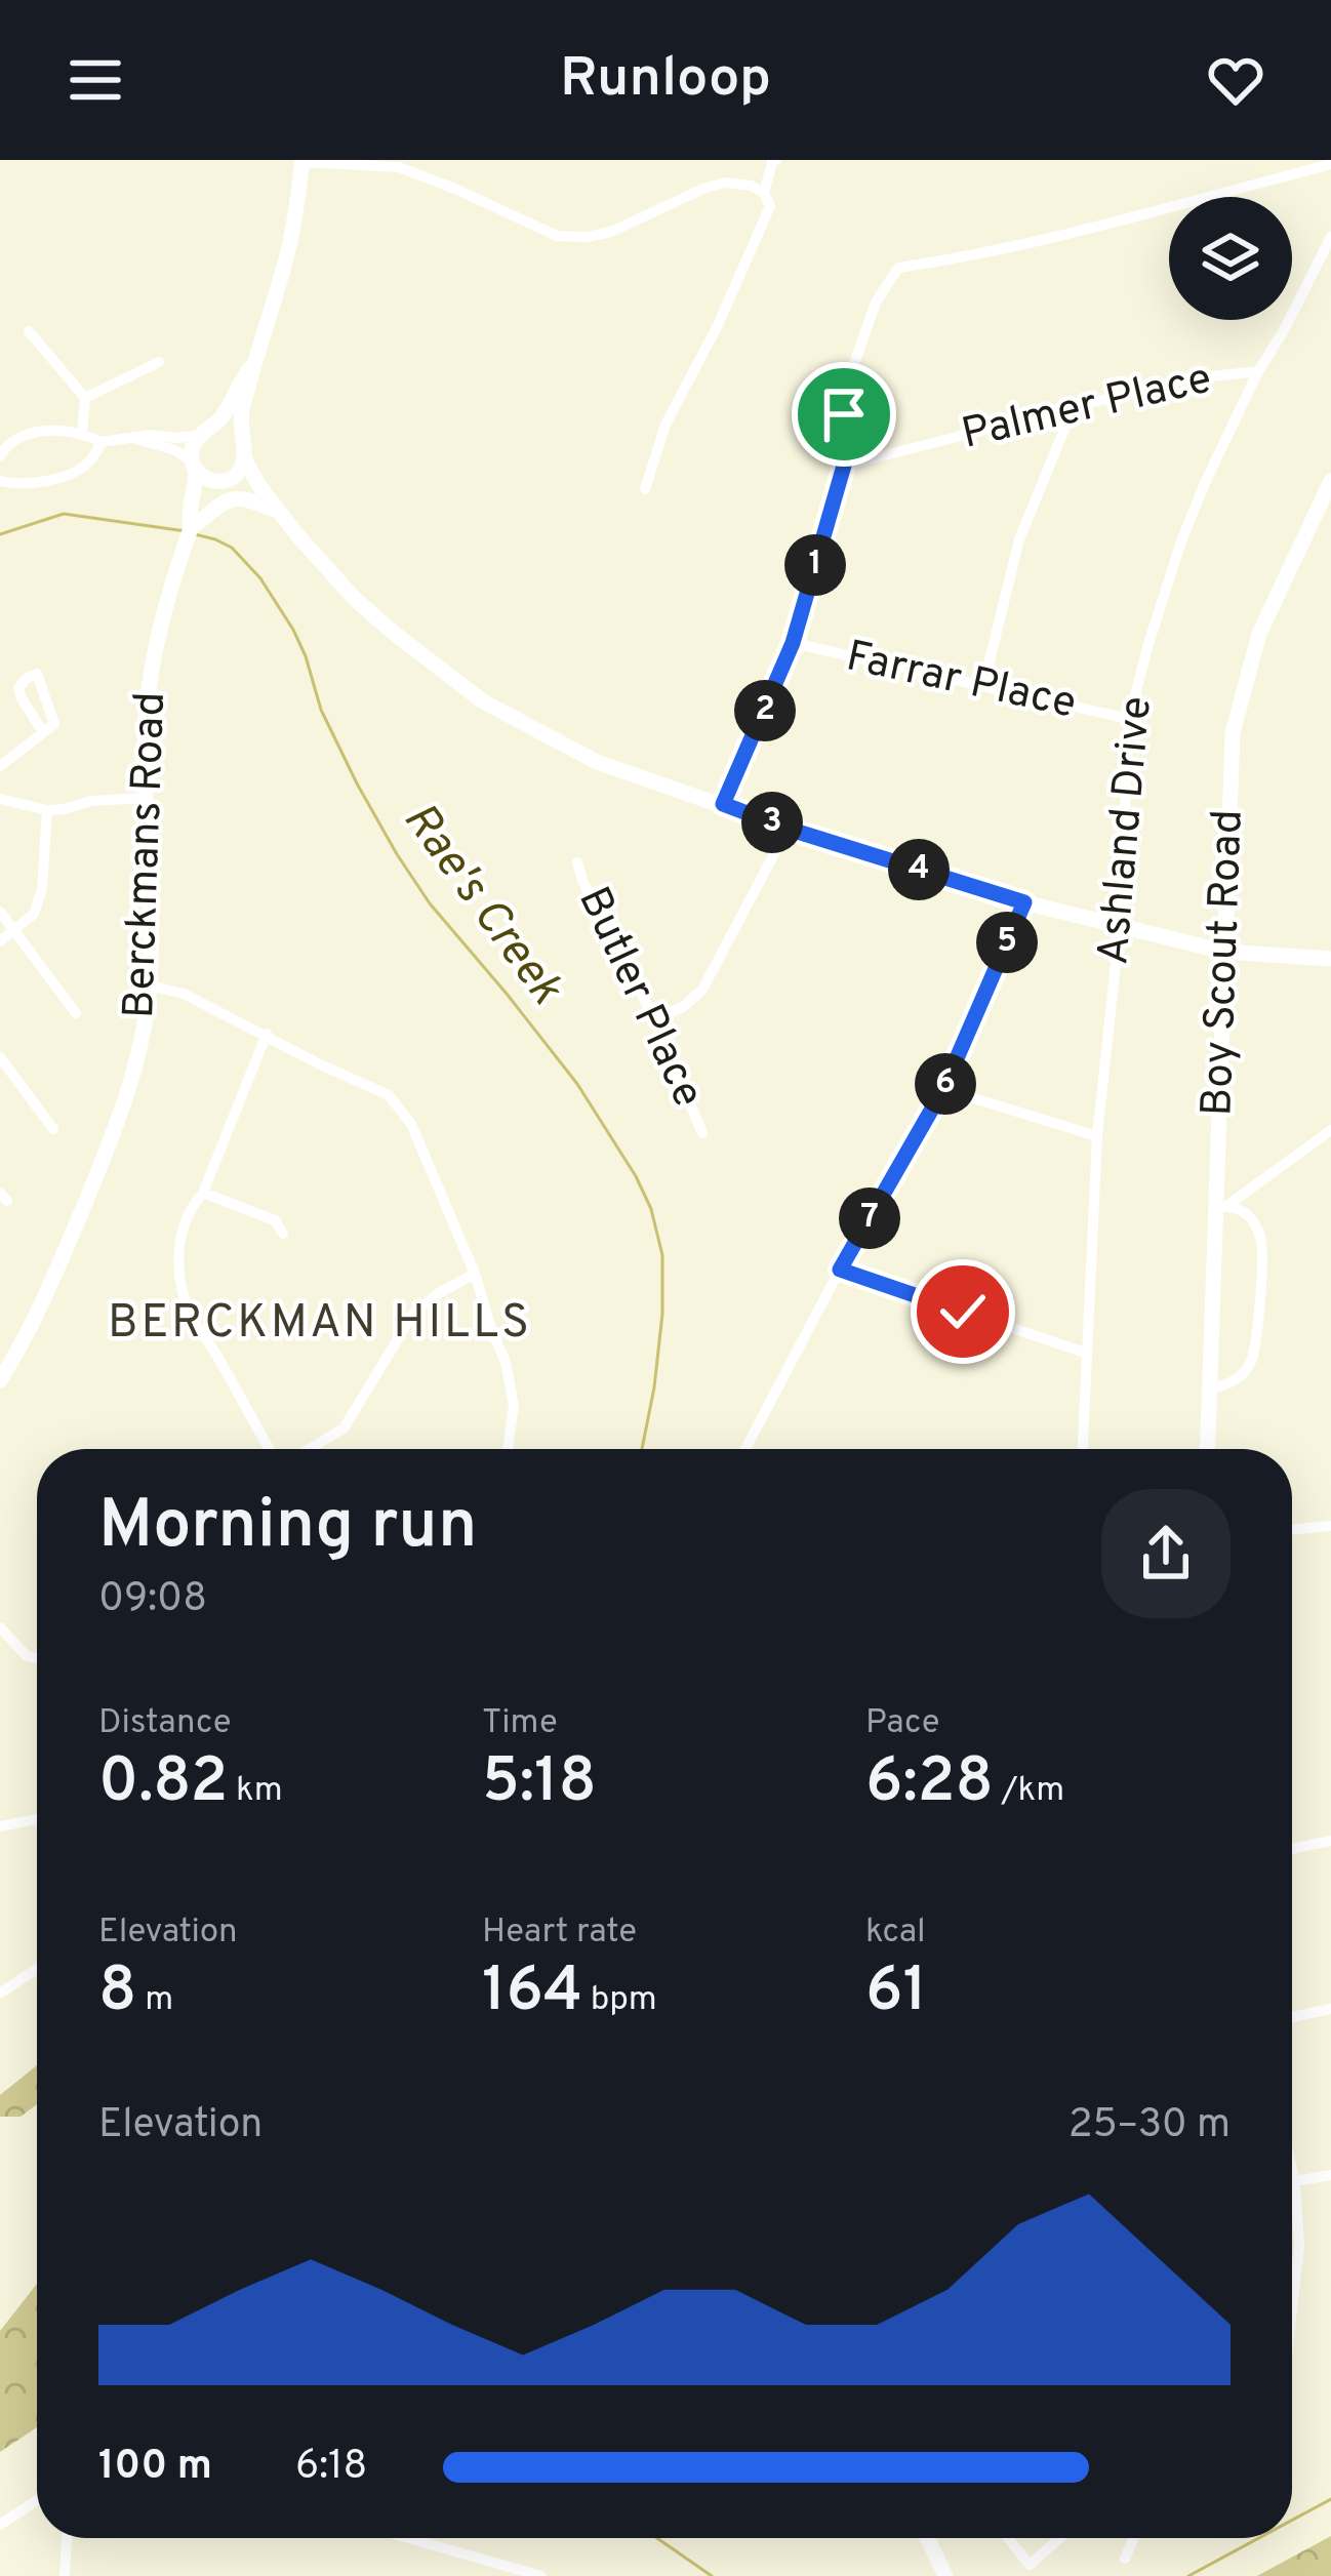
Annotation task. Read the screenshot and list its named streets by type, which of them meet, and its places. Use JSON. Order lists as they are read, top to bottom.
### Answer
{
  "streets": {
    "street": [
      "Palmer Place",
      "Farrar Place",
      "Ashland Drive",
      "Berckmans Road",
      "Boy Scout Road",
      "Butler Place"
    ]
  },
  "crossings": [
    ["Palmer Place", "Ashland Drive"],
    ["Farrar Place", "Ashland Drive"]
  ],
  "districts": ["BERCKMAN HILLS"],
  "water": ["Rae's Creek"],
  "page": {
    "header": "Runloop",
    "pins": [
      "1",
      "2",
      "3",
      "4",
      "5",
      "6",
      "7"
    ],
    "heading": ["Morning run", "09:08"],
    "stats": [
      ["Distance", "0.82 km"],
      ["Time", "5:18"],
      ["Pace", "6:28 /km"],
      ["Elevation", "8 m"],
      ["Heart rate", "164 bpm"],
      ["kcal", "61"]
    ],
    "chart": ["Elevation", "25–30 m"],
    "list": [
      {
        "name": "100 m",
        "note": "6:18"
      }
    ]
  }
}
